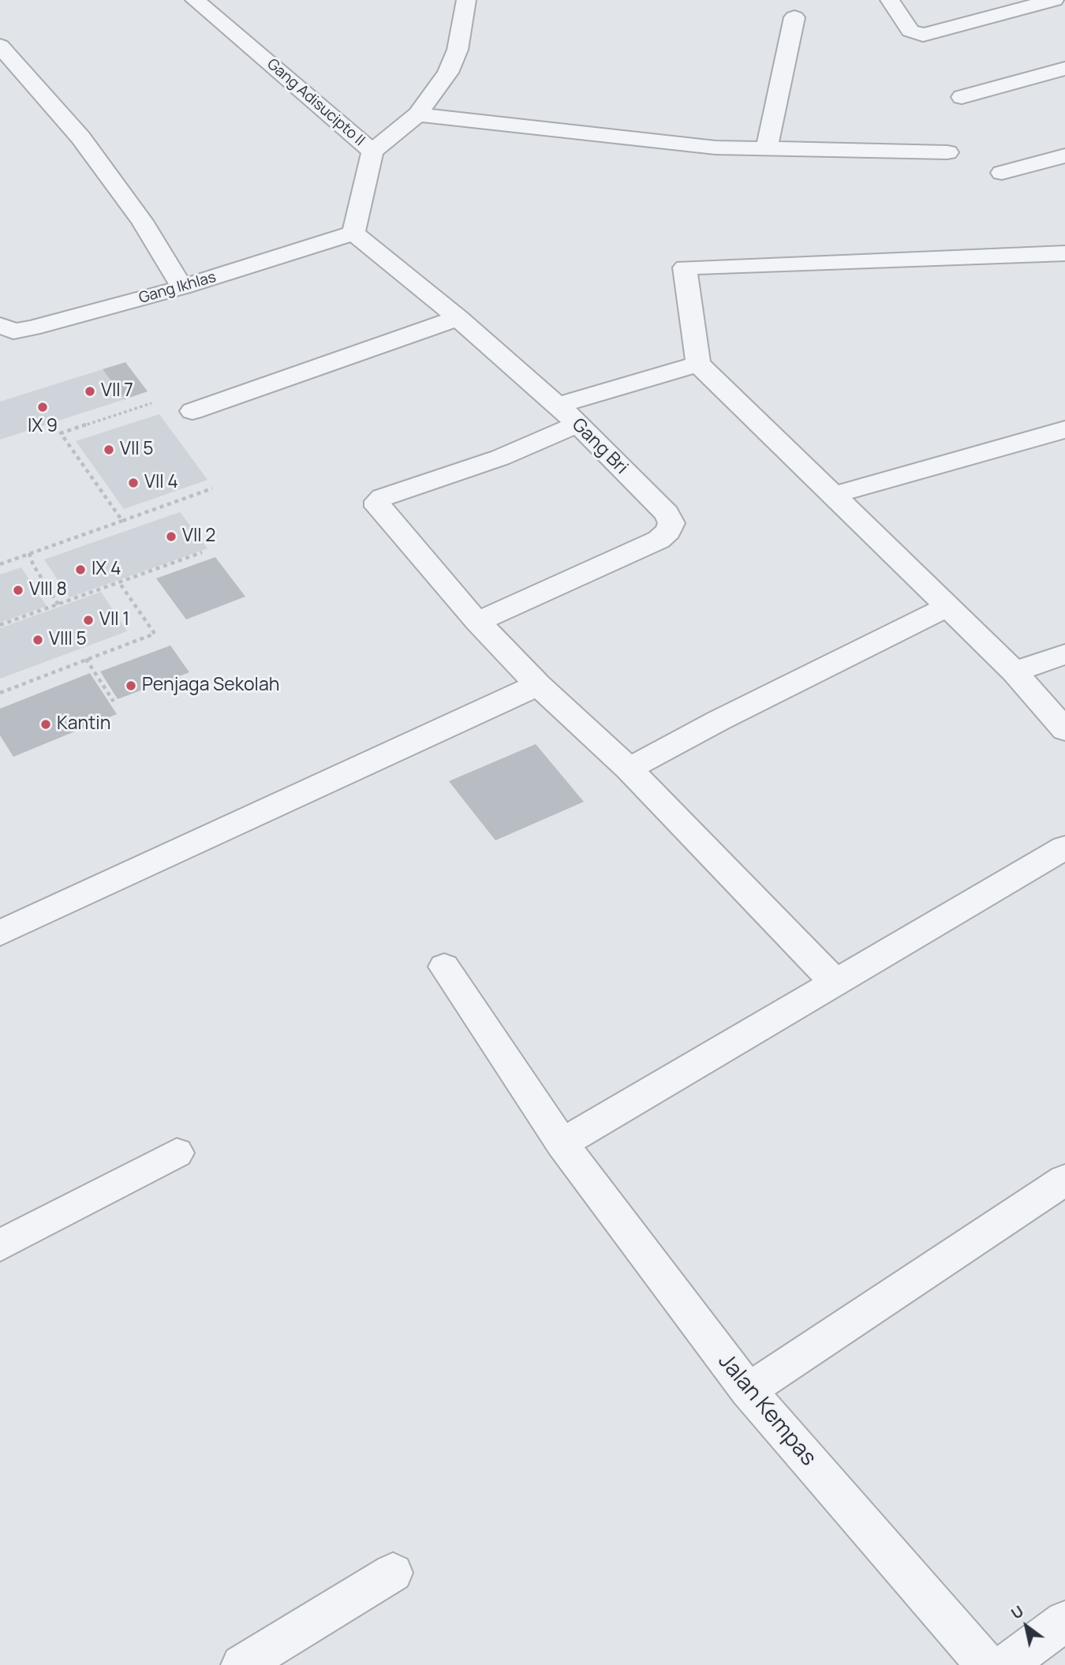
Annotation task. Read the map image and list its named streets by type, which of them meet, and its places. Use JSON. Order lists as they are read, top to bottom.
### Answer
{
  "streets": {
    "street": [
      "Gang Adisucipto II",
      "Gang Ikhlas",
      "Gang Bri",
      "Jalan Kempas"
    ]
  },
  "crossings": [
    ["Gang Adisucipto II", "Gang Ikhlas"],
    ["Gang Adisucipto II", "Gang Bri"],
    ["Gang Ikhlas", "Gang Bri"]
  ],
  "places": [
    "VII 7",
    "IX 9",
    "VII 5",
    "VII 4",
    "VII 2",
    "IX 4",
    "VIII 8",
    "VII 1",
    "VIII 5",
    "Penjaga Sekolah",
    "Kantin"
  ],
  "north": "top left"
}
